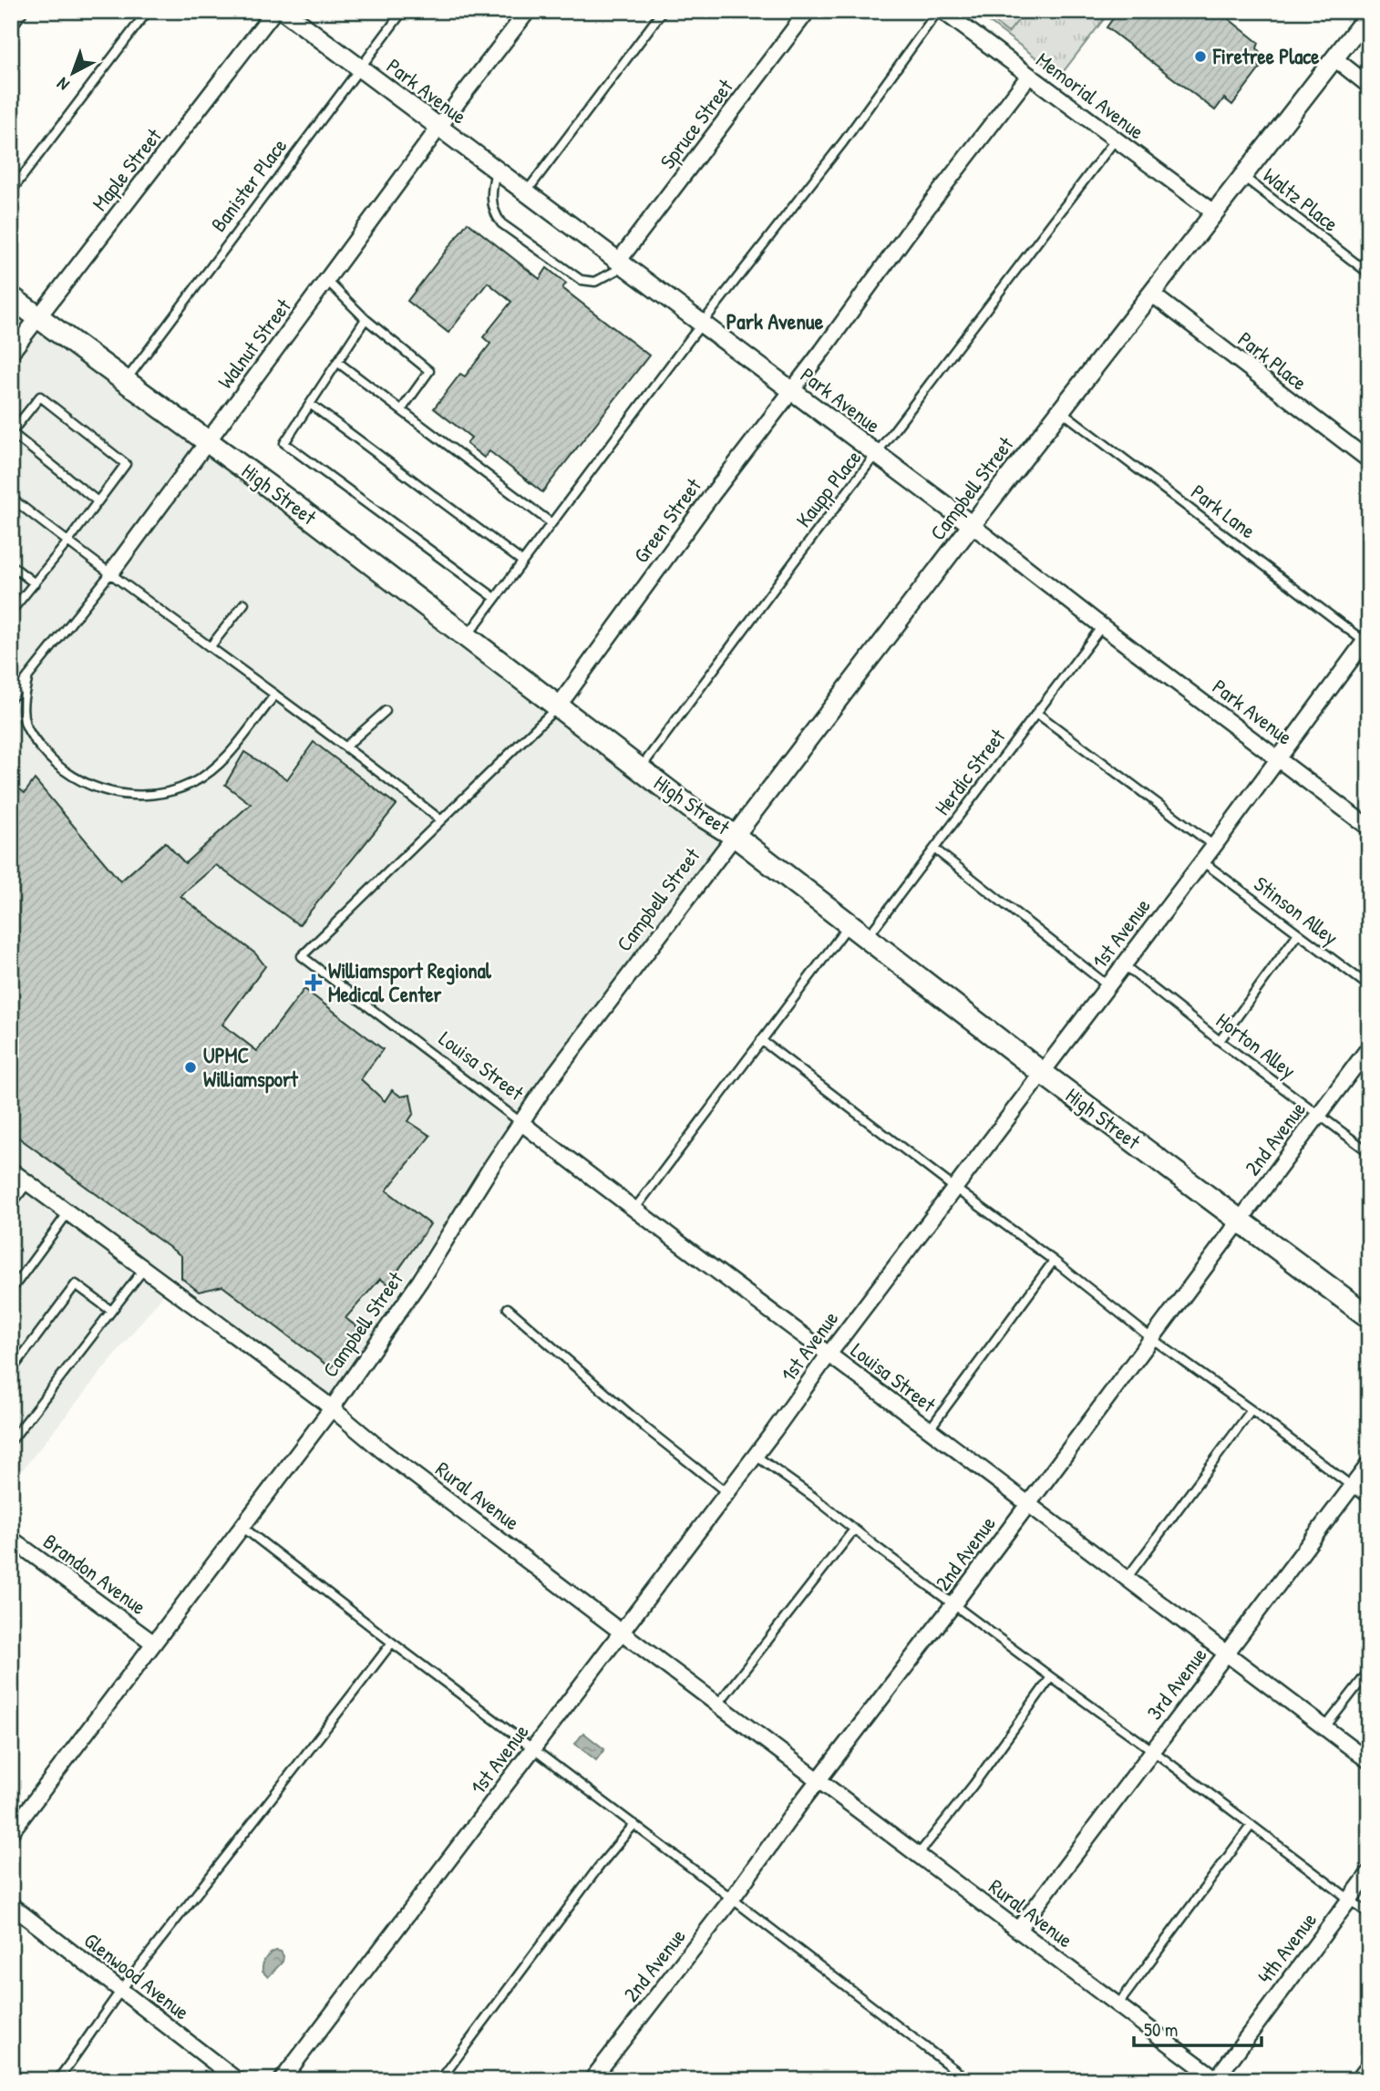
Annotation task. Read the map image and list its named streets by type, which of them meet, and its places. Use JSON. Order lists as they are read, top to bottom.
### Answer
{
  "streets": {
    "main road": ["High Street"],
    "street": [
      "Park Avenue",
      "Memorial Avenue",
      "Spruce Street",
      "Maple Street",
      "Walnut Street",
      "Park Place",
      "Campbell Street",
      "Green Street",
      "1st Avenue",
      "Louisa Street",
      "2nd Avenue",
      "Rural Avenue",
      "Brandon Avenue",
      "3rd Avenue",
      "4th Avenue",
      "Glenwood Avenue"
    ],
    "lane": [
      "Banister Place",
      "Waltz Place",
      "Kaupp Place",
      "Park Lane",
      "Herdic Street",
      "Stinson Alley",
      "Horton Alley"
    ]
  },
  "crossings": [
    ["Park Avenue", "Spruce Street"],
    ["Park Avenue", "Banister Place"],
    ["Park Avenue", "Walnut Street"],
    ["Park Avenue", "Kaupp Place"],
    ["Park Avenue", "Campbell Street"],
    ["Park Avenue", "Green Street"],
    ["Park Avenue", "Herdic Street"],
    ["Park Avenue", "1st Avenue"],
    ["Memorial Avenue", "Kaupp Place"],
    ["Memorial Avenue", "Campbell Street"],
    ["Memorial Avenue", "Green Street"],
    ["Maple Street", "High Street"],
    ["Banister Place", "High Street"],
    ["Waltz Place", "Campbell Street"],
    ["Walnut Street", "High Street"],
    ["Park Place", "Campbell Street"],
    ["Kaupp Place", "High Street"],
    ["Campbell Street", "High Street"],
    ["Campbell Street", "Park Lane"],
    ["Campbell Street", "Louisa Street"],
    ["Campbell Street", "Rural Avenue"],
    ["Campbell Street", "Brandon Avenue"],
    ["High Street", "Green Street"],
    ["High Street", "Herdic Street"],
    ["High Street", "1st Avenue"],
    ["High Street", "2nd Avenue"],
    ["Park Lane", "1st Avenue"],
    ["Green Street", "Louisa Street"],
    ["Stinson Alley", "1st Avenue"],
    ["1st Avenue", "Horton Alley"],
    ["1st Avenue", "Louisa Street"],
    ["1st Avenue", "Rural Avenue"],
    ["Horton Alley", "2nd Avenue"],
    ["Louisa Street", "2nd Avenue"],
    ["Louisa Street", "3rd Avenue"],
    ["2nd Avenue", "Rural Avenue"],
    ["Rural Avenue", "3rd Avenue"],
    ["Rural Avenue", "4th Avenue"]
  ],
  "districts": ["Park Avenue"],
  "places": {
    "other": ["Firetree Place", "UPMC Williamsport"],
    "health": ["Williamsport Regional Medical Center"]
  },
  "scale_bar": "50 m",
  "north": "bottom left"
}
